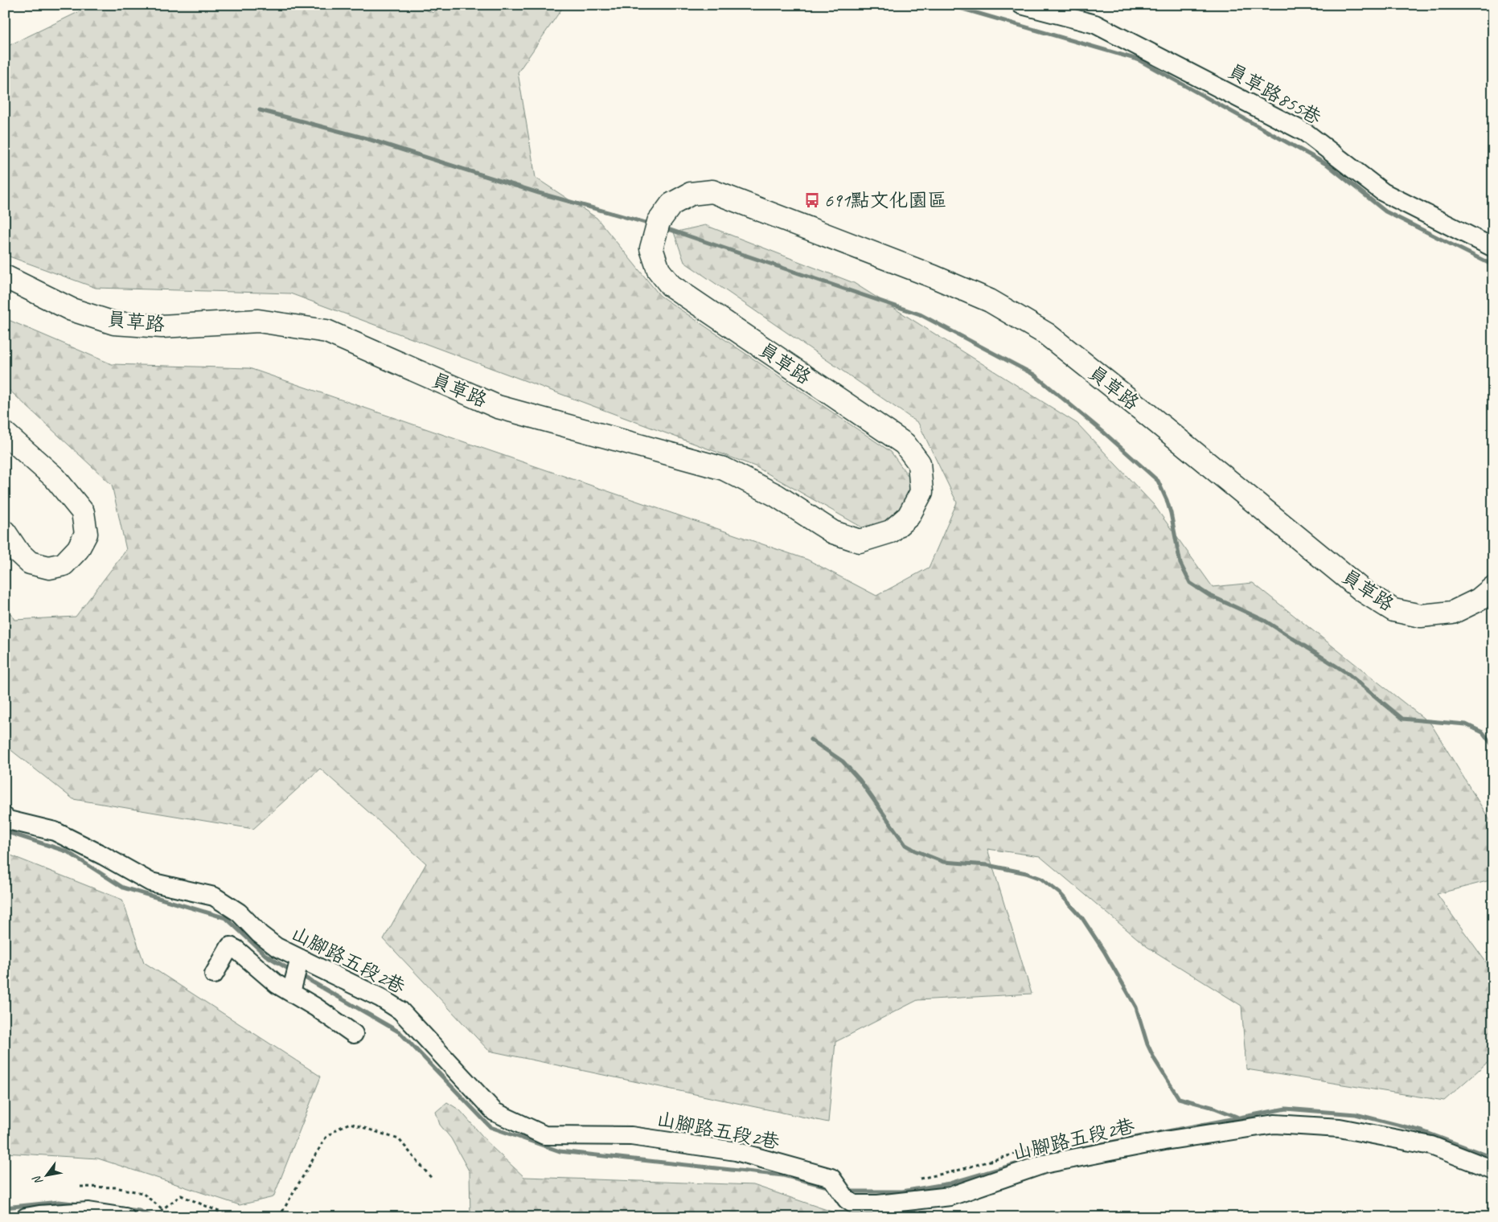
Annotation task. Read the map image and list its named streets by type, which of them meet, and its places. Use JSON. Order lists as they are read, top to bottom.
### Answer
{
  "streets": {
    "main road": ["員草路"],
    "street": ["員草路855巷", "山腳路五段2巷"]
  },
  "places": {
    "bus stop": ["691點文化園區"]
  },
  "north": "bottom left"
}
